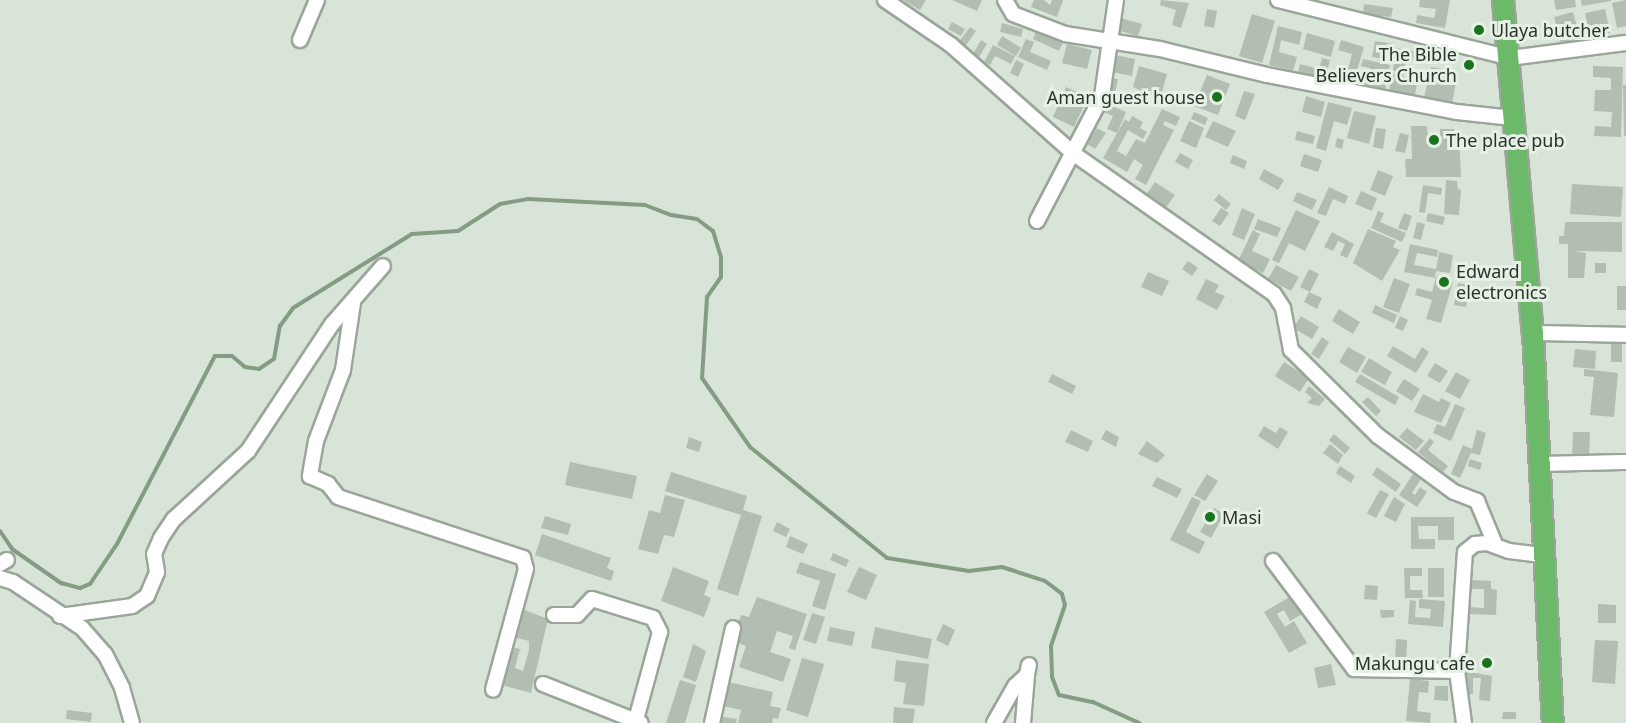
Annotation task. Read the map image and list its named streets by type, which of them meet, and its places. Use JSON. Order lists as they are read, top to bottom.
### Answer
{
  "places": [
    "Ulaya butcher",
    "The Bible Believers Church",
    "Aman guest house",
    "The place pub",
    "Edward electronics",
    "Masi",
    "Makungu cafe"
  ]
}
